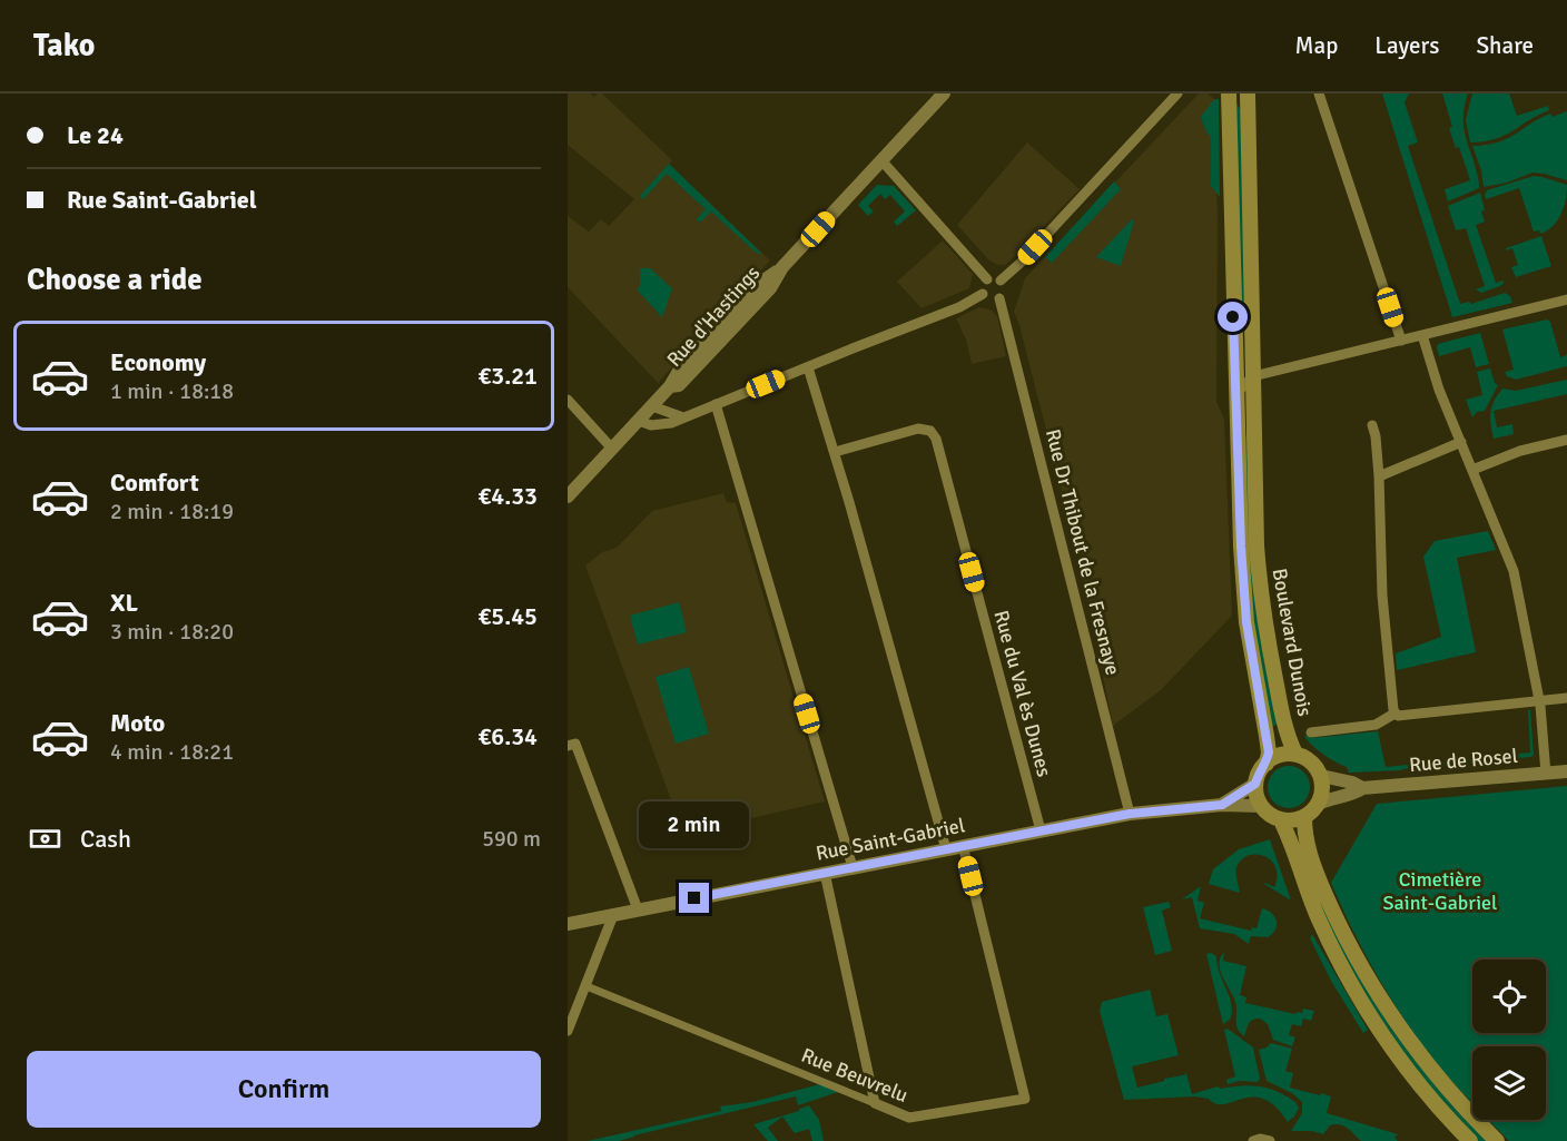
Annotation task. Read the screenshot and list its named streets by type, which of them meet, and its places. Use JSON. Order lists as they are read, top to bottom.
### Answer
{
  "streets": {
    "main road": ["Boulevard Dunois"],
    "street": [
      "Rue d'Hastings",
      "Rue Dr Thibout de la Fresnaye",
      "Rue du Val ès Dunes",
      "Rue de Rosel",
      "Rue Saint-Gabriel",
      "Rue Beuvrelu"
    ]
  },
  "crossings": [
    ["Rue Dr Thibout de la Fresnaye", "Rue Saint-Gabriel"],
    ["Boulevard Dunois", "Rue de Rosel"],
    ["Boulevard Dunois", "Rue Saint-Gabriel"],
    ["Rue du Val ès Dunes", "Rue Saint-Gabriel"],
    ["Rue de Rosel", "Rue Saint-Gabriel"],
    ["Rue Saint-Gabriel", "Rue Beuvrelu"]
  ],
  "parks": ["Cimetière Saint-Gabriel"],
  "page": {
    "header": "Tako",
    "nav": ["Map", "Layers", "Share"],
    "banner": ["Le 24", "Rue Saint-Gabriel"],
    "heading": "Choose a ride",
    "list": [
      {
        "name": "Economy",
        "note": "1 min · 18:18",
        "value": "€3.21"
      },
      {
        "name": "Comfort",
        "note": "2 min · 18:19",
        "value": "€4.33"
      },
      {
        "name": "XL",
        "note": "3 min · 18:20",
        "value": "€5.45"
      },
      {
        "name": "Moto",
        "note": "4 min · 18:21",
        "value": "€6.34"
      }
    ],
    "pay": ["Cash", "590 m"],
    "bubble": "2 min",
    "buttons": "Confirm"
  }
}
